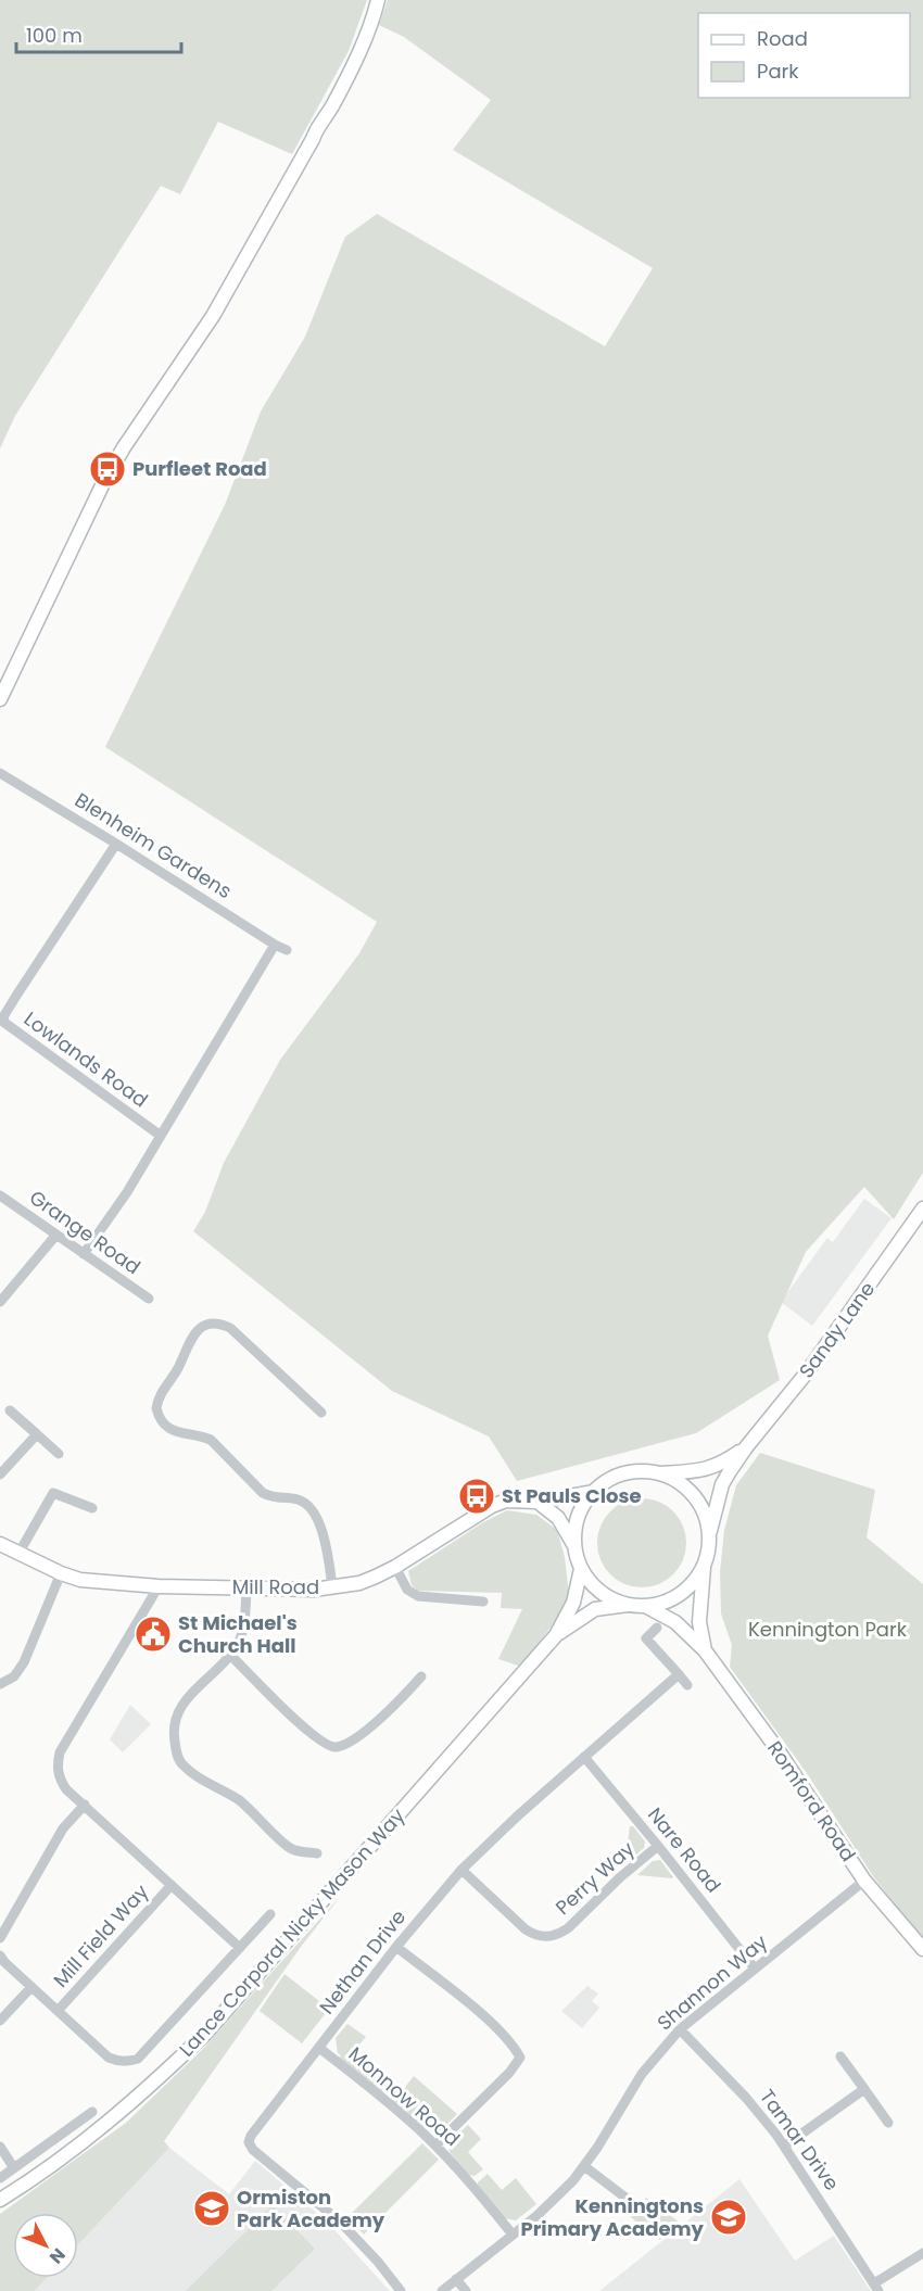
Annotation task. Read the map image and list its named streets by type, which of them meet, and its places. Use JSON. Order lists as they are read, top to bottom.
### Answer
{
  "streets": {
    "street": [
      "Blenheim Gardens",
      "Lowlands Road",
      "Grange Road",
      "Sandy Lane",
      "Mill Road",
      "Romford Road",
      "Nare Road",
      "Perry Way",
      "Lance Corporal Nicky Mason Way",
      "Mill Field Way",
      "Nethan Drive",
      "Shannon Way",
      "Monnow Road",
      "Tamar Drive"
    ]
  },
  "crossings": [
    ["Blenheim Gardens", "Lowlands Road"],
    ["Sandy Lane", "Mill Road"],
    ["Sandy Lane", "Romford Road"],
    ["Sandy Lane", "Lance Corporal Nicky Mason Way"],
    ["Mill Road", "Romford Road"],
    ["Mill Road", "Lance Corporal Nicky Mason Way"],
    ["Romford Road", "Lance Corporal Nicky Mason Way"],
    ["Romford Road", "Shannon Way"],
    ["Nare Road", "Perry Way"],
    ["Nare Road", "Nethan Drive"],
    ["Nare Road", "Shannon Way"],
    ["Perry Way", "Nethan Drive"],
    ["Nethan Drive", "Monnow Road"],
    ["Shannon Way", "Monnow Road"],
    ["Shannon Way", "Tamar Drive"]
  ],
  "parks": ["Kennington Park"],
  "places": {
    "bus stop": ["Purfleet Road", "St Pauls Close"],
    "public building": ["St Michael's Church Hall"],
    "school or university": ["Ormiston Park Academy", "Kenningtons Primary Academy"]
  },
  "legend": ["Road", "Park"],
  "scale_bar": "100 m",
  "north": "bottom right"
}
